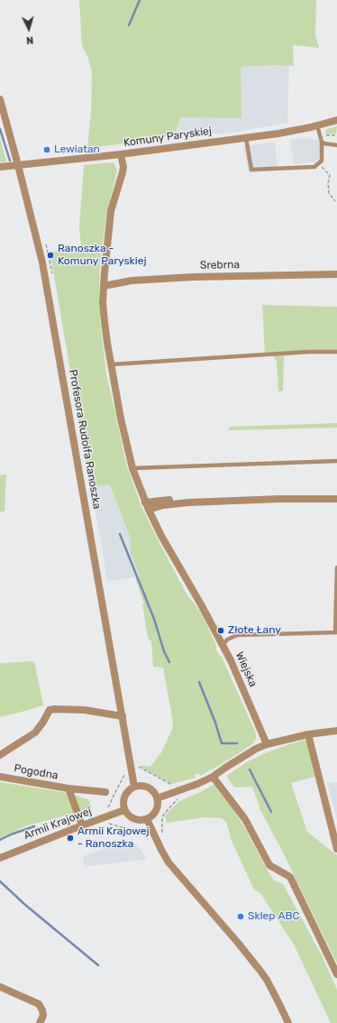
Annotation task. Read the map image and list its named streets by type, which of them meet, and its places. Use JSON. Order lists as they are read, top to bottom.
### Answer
{
  "streets": {
    "street": [
      "Komuny Paryskiej",
      "Srebrna",
      "Profesora Rudolfa Ranoszka",
      "Wiejska",
      "Pogodna",
      "Armii Krajowej"
    ]
  },
  "crossings": [
    ["Komuny Paryskiej", "Profesora Rudolfa Ranoszka"],
    ["Profesora Rudolfa Ranoszka", "Armii Krajowej"],
    ["Pogodna", "Armii Krajowej"]
  ],
  "places": [
    "Lewiatan",
    "Ranoszka - Komuny Paryskiej",
    "Złote Łany",
    "Armii Krajowej - Ranoszka",
    "Sklep ABC"
  ],
  "north": "bottom"
}
